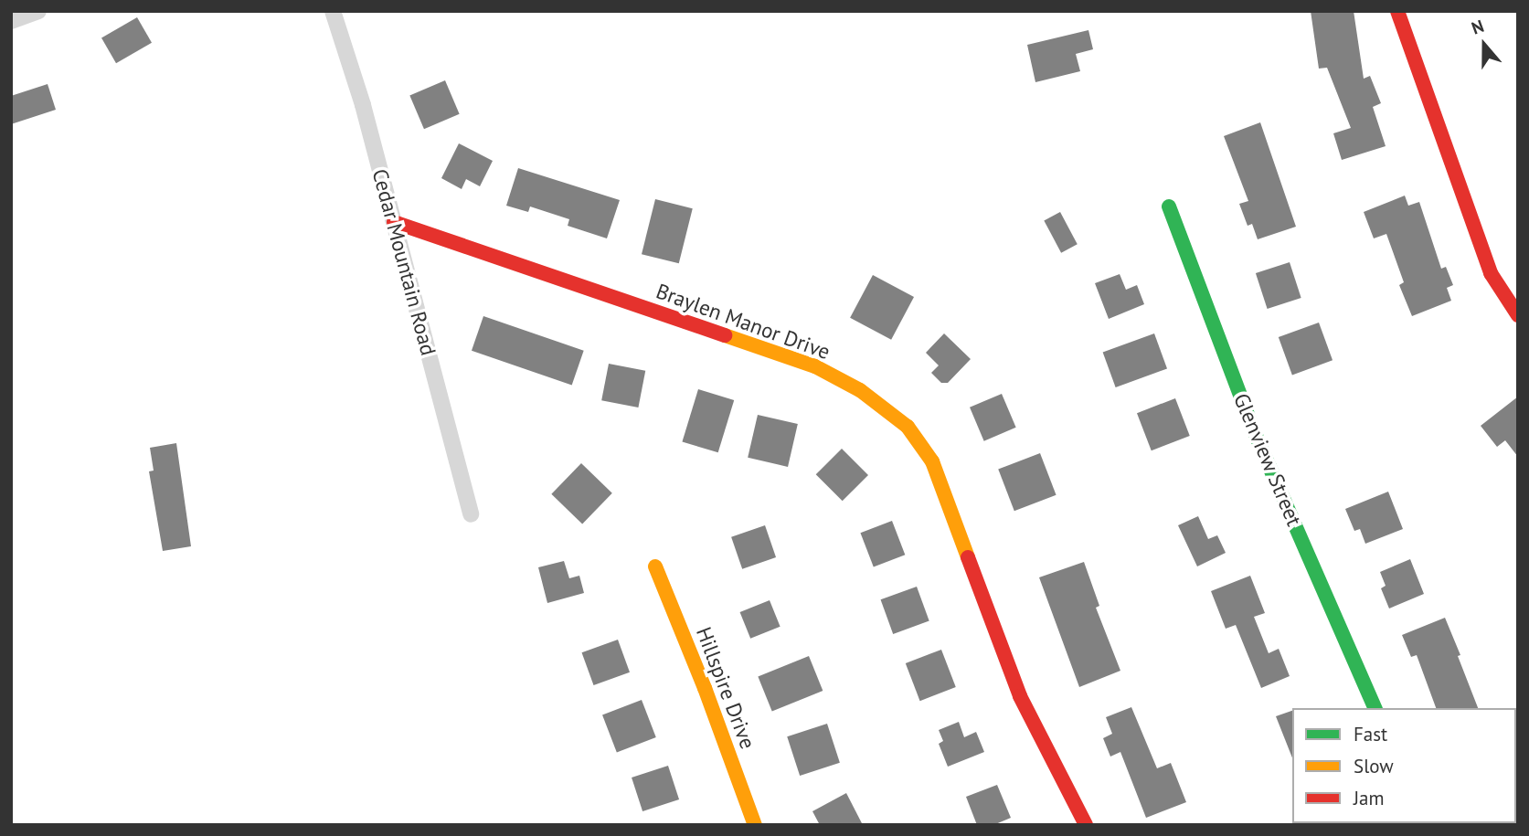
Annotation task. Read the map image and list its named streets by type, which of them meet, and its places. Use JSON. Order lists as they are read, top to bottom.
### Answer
{
  "streets": {
    "street": [
      "Cedar Mountain Road",
      "Braylen Manor Drive",
      "Glenview Street",
      "Hillspire Drive"
    ]
  },
  "crossings": [
    ["Cedar Mountain Road", "Braylen Manor Drive"]
  ],
  "legend": ["Fast", "Slow", "Jam"],
  "north": "top"
}
